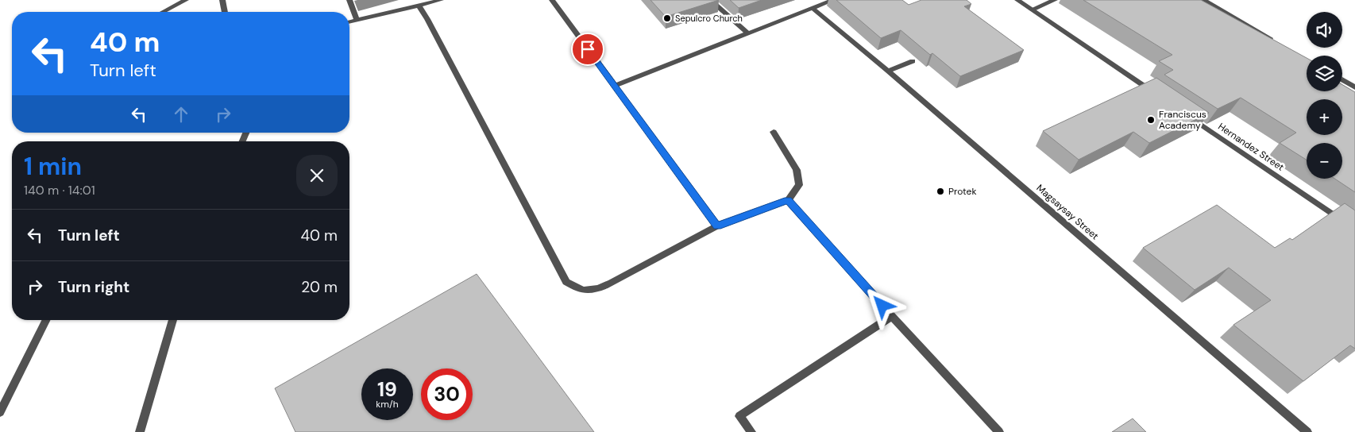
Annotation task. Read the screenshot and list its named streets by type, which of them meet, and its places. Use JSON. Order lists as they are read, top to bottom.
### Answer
{
  "streets": {
    "street": ["Hernandez Street", "Magsaysay Street"]
  },
  "places": ["Sepulcro Church", "Franciscus Academy", "Protek"],
  "page": {
    "map_buttons": ["+", "−"],
    "turn": ["40 m", "Turn left"],
    "heading": ["1 min", "140 m · 14:01"],
    "list": [
      {
        "name": "Turn left",
        "value": "40 m"
      },
      {
        "name": "Turn right",
        "value": "20 m"
      }
    ],
    "speed": "19 km/h",
    "limit": "30"
  }
}
